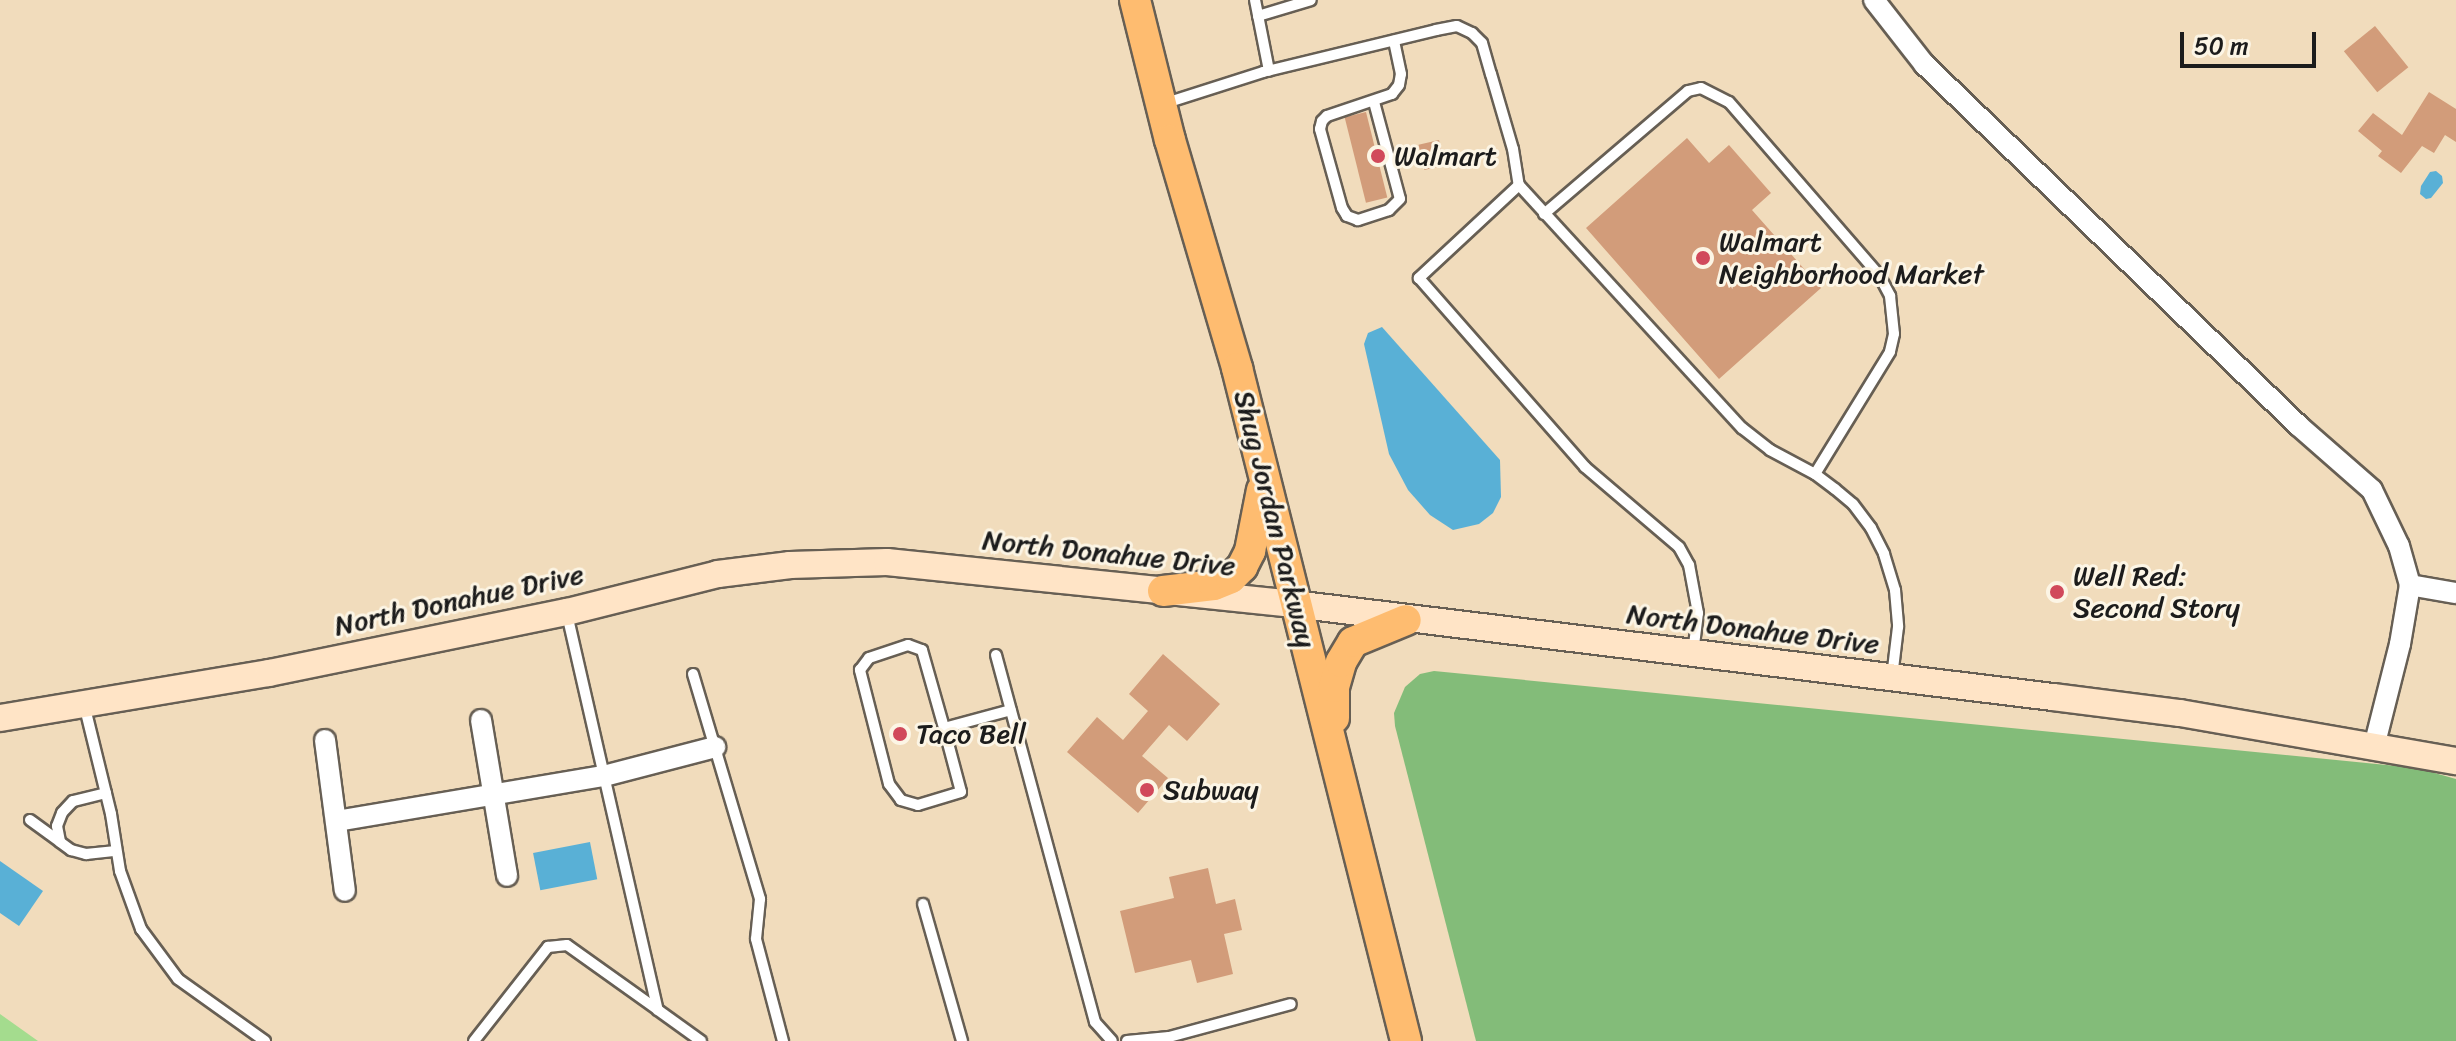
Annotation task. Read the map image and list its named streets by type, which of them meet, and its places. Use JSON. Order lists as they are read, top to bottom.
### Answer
{
  "streets": {
    "main road": ["Shug Jordan Parkway"],
    "street": ["North Donahue Drive"]
  },
  "crossings": [
    ["Shug Jordan Parkway", "North Donahue Drive"]
  ],
  "places": [
    "Walmart",
    "Walmart Neighborhood Market",
    "Well Red: Second Story",
    "Taco Bell",
    "Subway"
  ],
  "scale_bar": "50 m"
}
